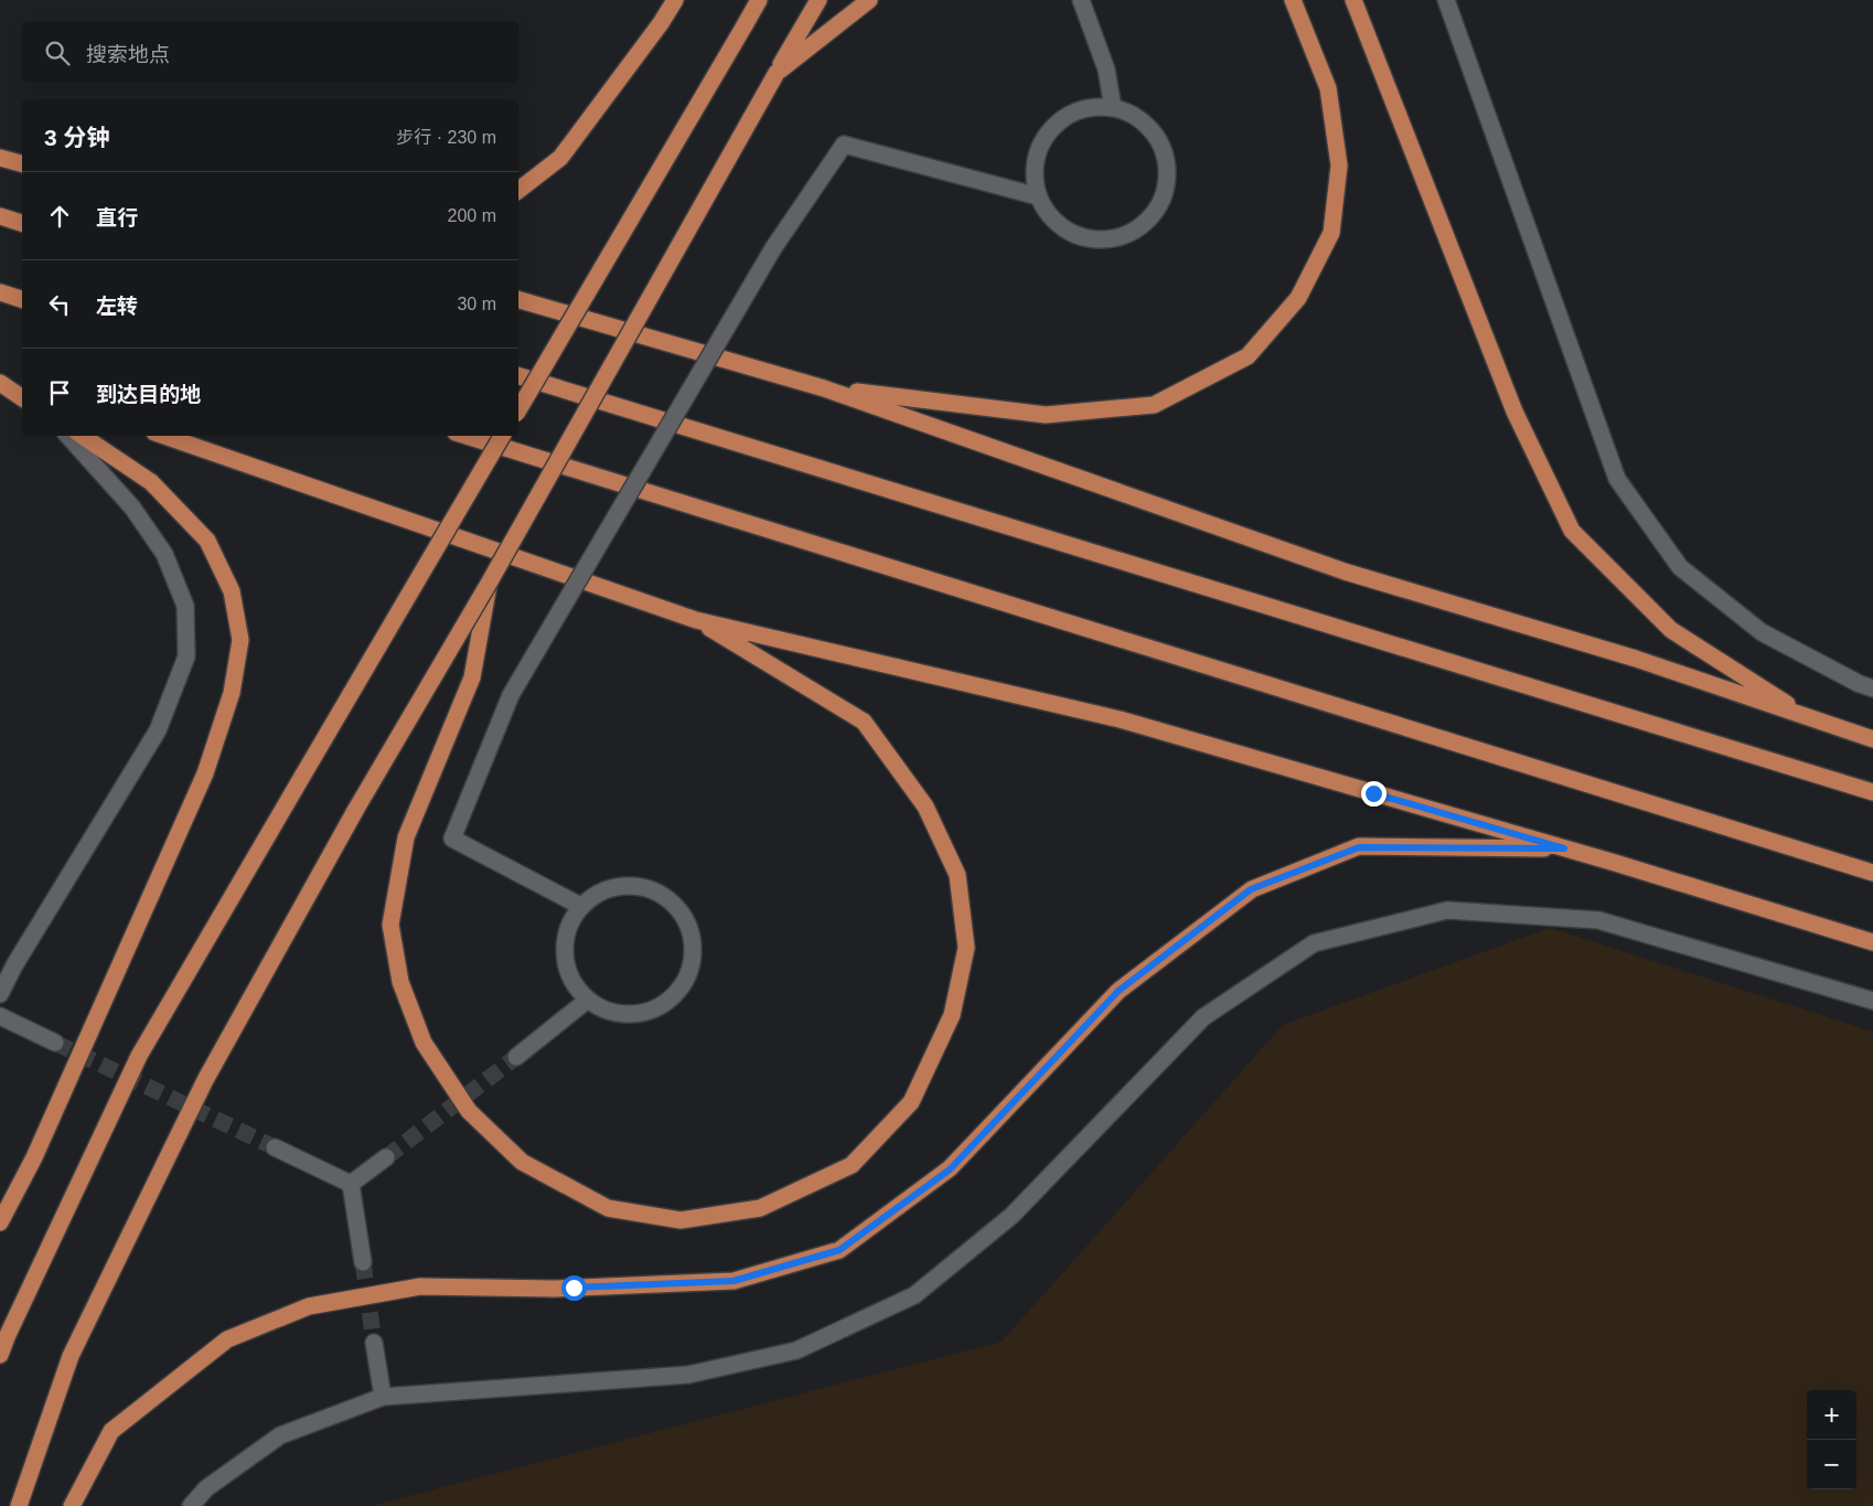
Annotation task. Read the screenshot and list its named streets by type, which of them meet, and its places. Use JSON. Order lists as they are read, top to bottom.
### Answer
{
  "page": {
    "search": "搜索地点",
    "heading": ["3 分钟", "步行 · 230 m"],
    "list": [
      ["直行", "200 m"],
      ["左转", "30 m"],
      "到达目的地"
    ],
    "map_buttons": ["+", "−"]
  }
}
